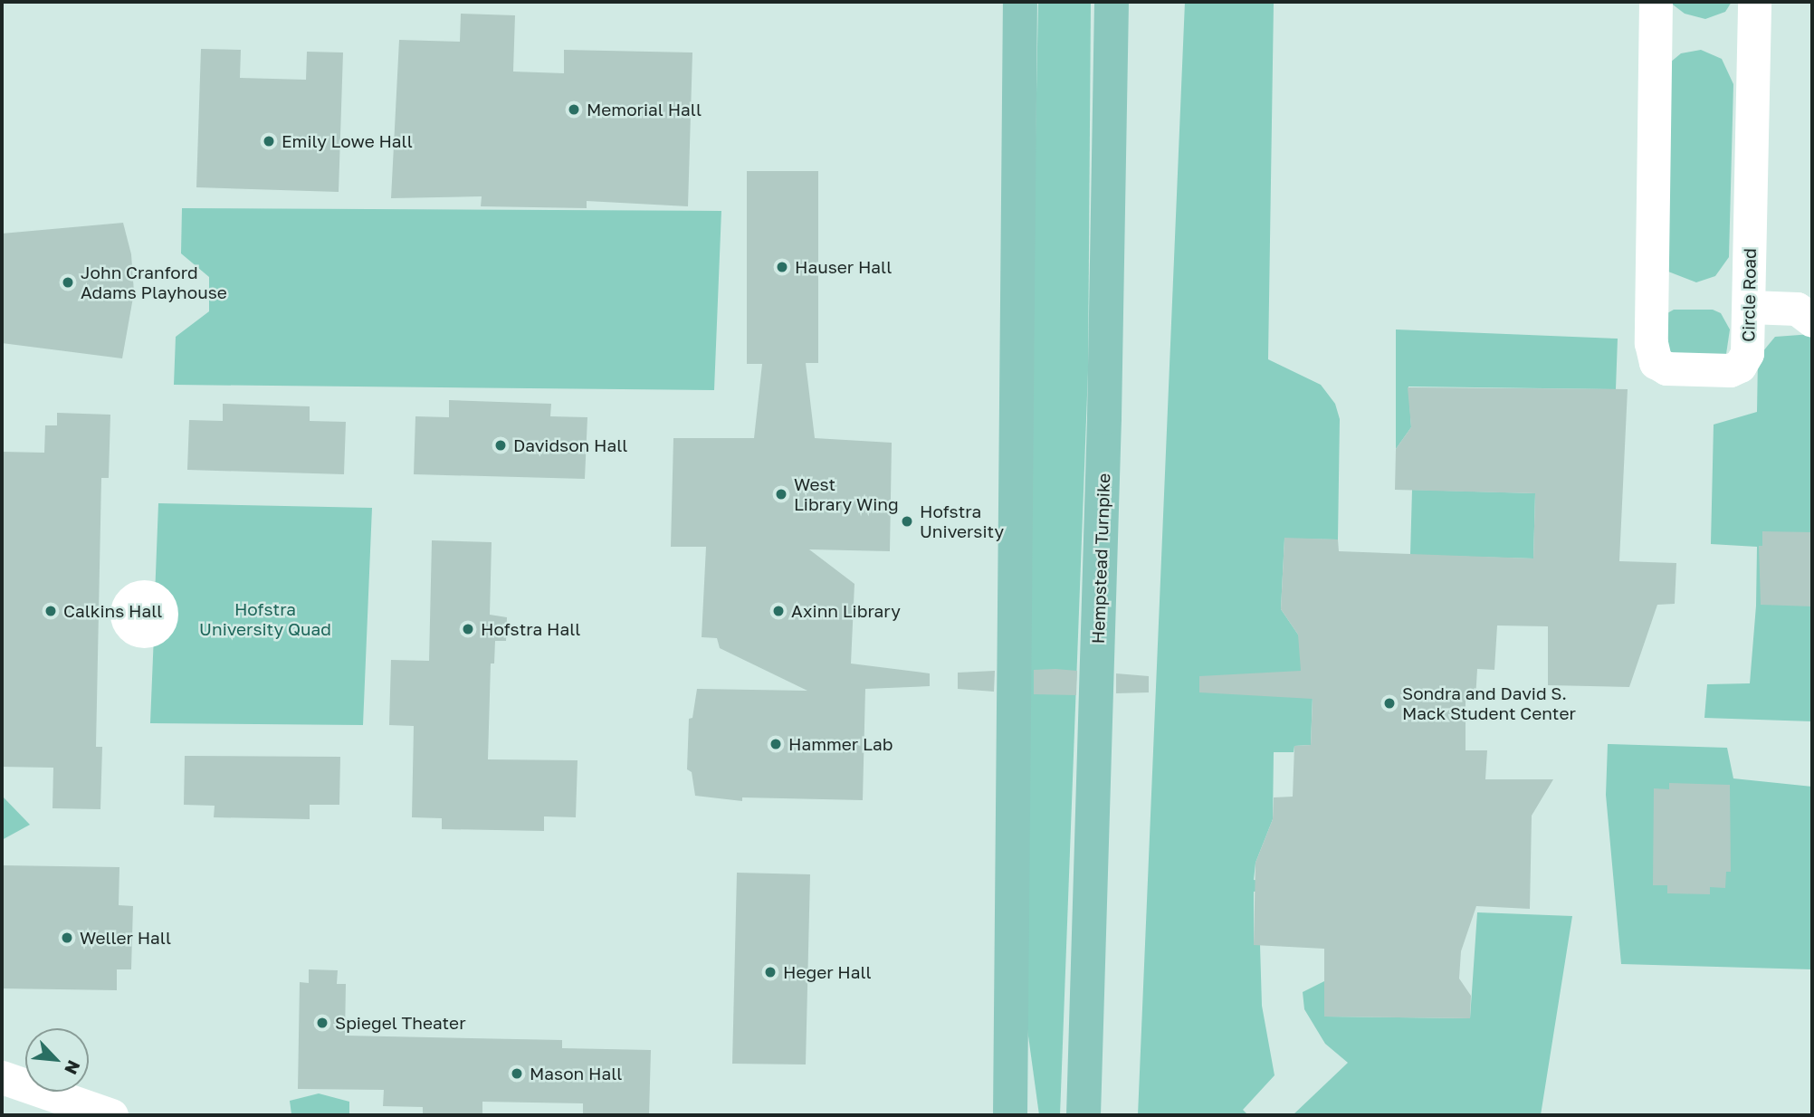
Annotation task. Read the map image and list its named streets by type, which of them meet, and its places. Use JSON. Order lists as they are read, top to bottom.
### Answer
{
  "streets": {
    "main road": ["Hempstead Turnpike"],
    "street": ["Circle Road"]
  },
  "parks": ["Hofstra University Quad"],
  "places": [
    "Memorial Hall",
    "Emily Lowe Hall",
    "Hauser Hall",
    "John Cranford Adams Playhouse",
    "Davidson Hall",
    "West Library Wing",
    "Hofstra University",
    "Calkins Hall",
    "Axinn Library",
    "Hofstra Hall",
    "Sondra and David S. Mack Student Center",
    "Hammer Lab",
    "Weller Hall",
    "Heger Hall",
    "Spiegel Theater",
    "Mason Hall"
  ],
  "north": "bottom right"
}
